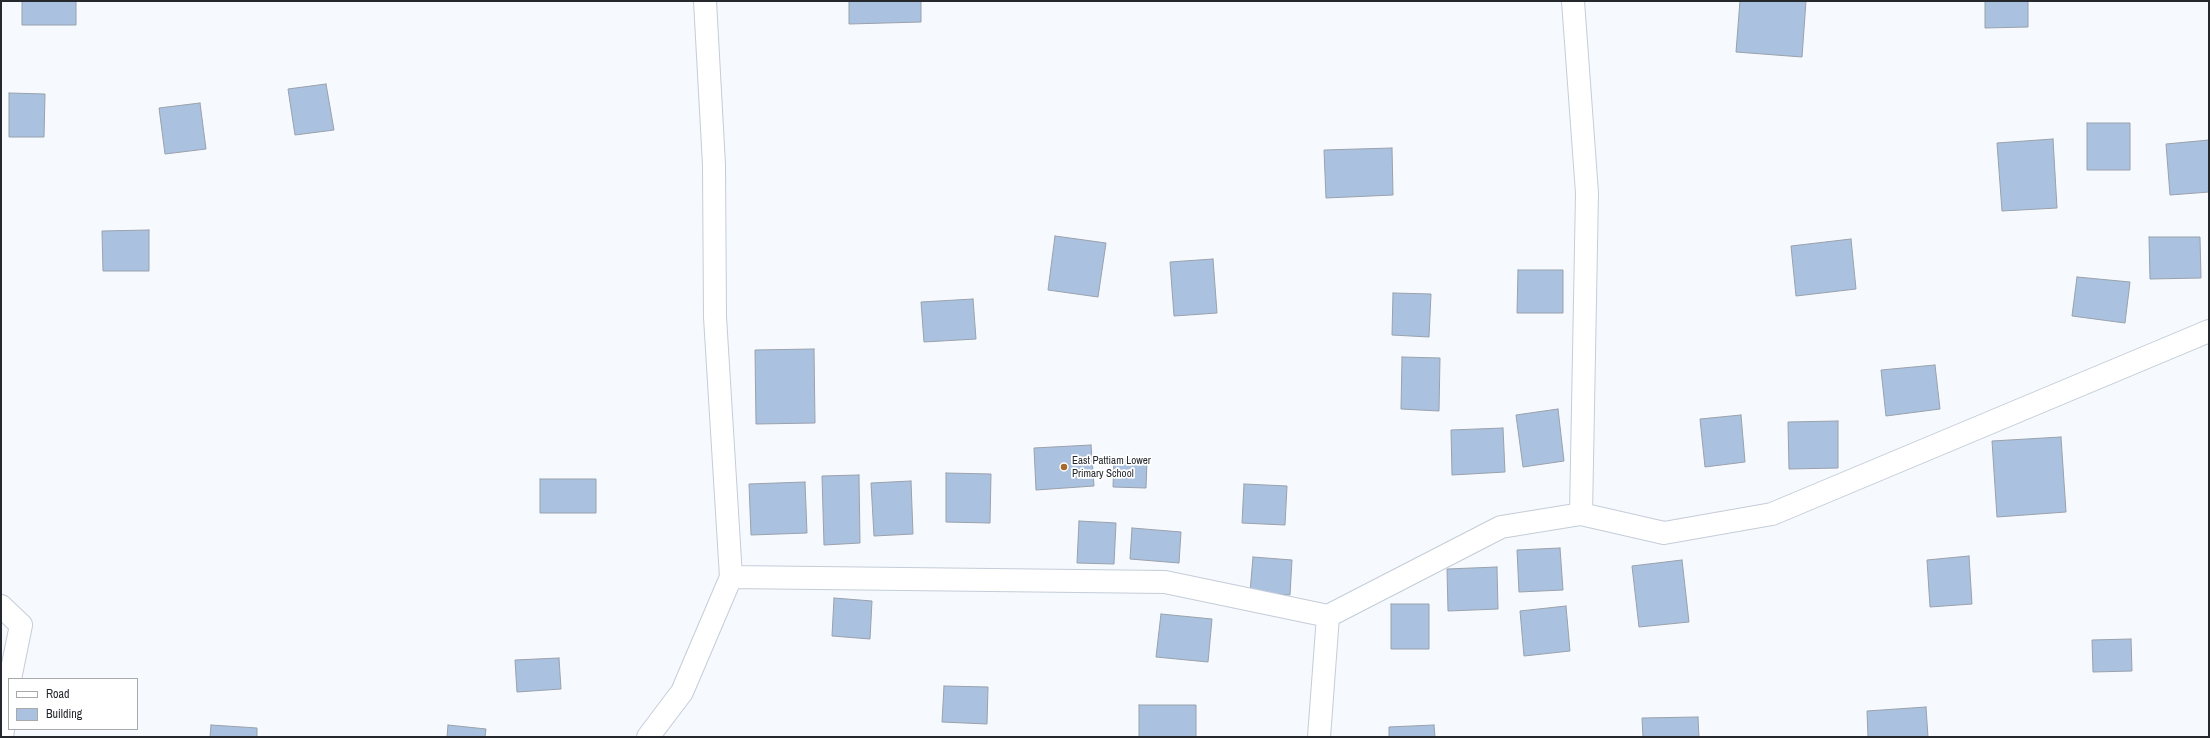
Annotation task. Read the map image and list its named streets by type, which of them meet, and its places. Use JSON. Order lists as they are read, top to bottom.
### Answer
{
  "places": ["East Pattiam Lower Primary School"],
  "legend": ["Road", "Building"]
}
